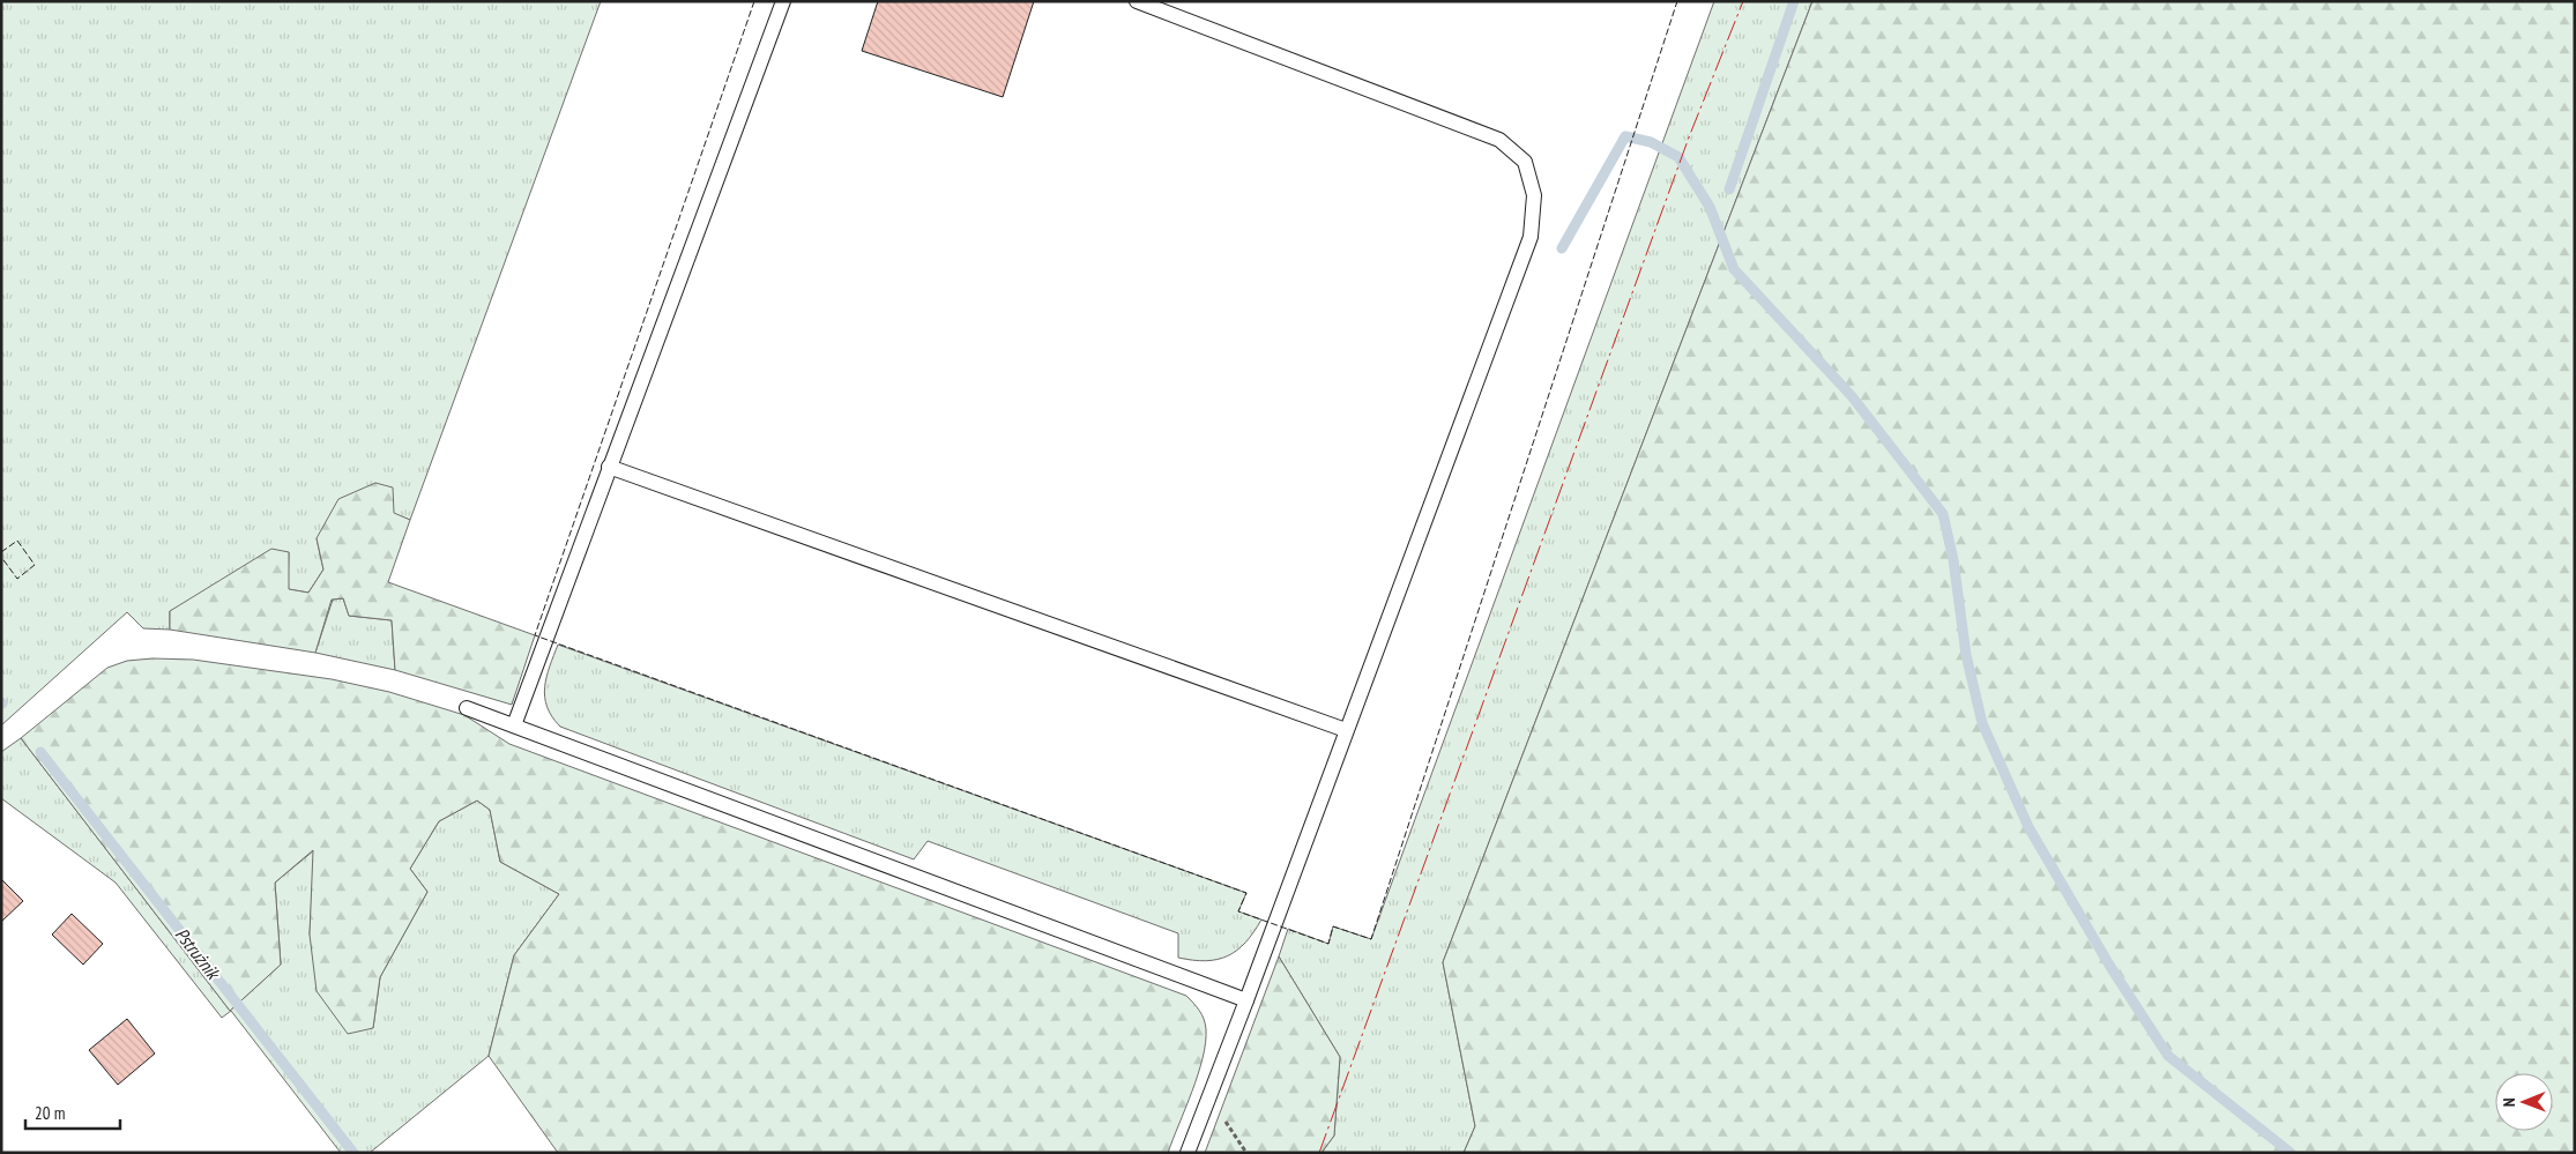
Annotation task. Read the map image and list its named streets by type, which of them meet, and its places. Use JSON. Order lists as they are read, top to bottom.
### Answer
{
  "water": ["Pstrużnik"],
  "scale_bar": "20 m",
  "north": "left"
}
